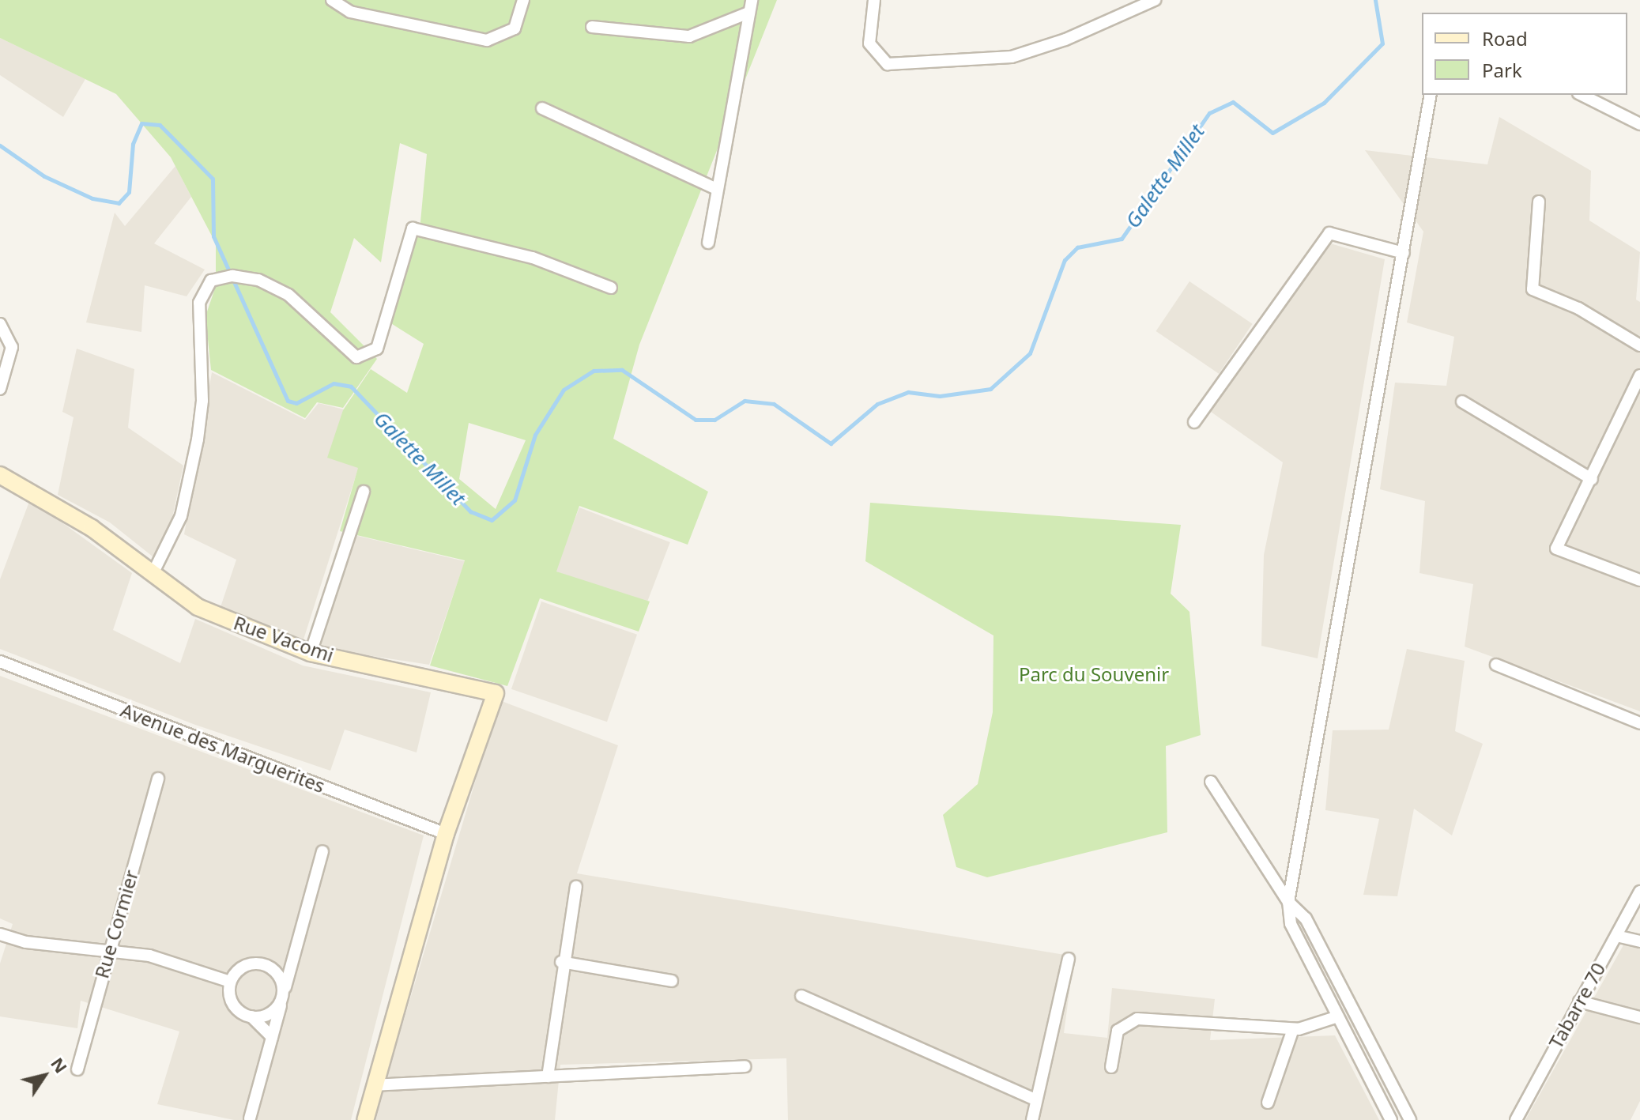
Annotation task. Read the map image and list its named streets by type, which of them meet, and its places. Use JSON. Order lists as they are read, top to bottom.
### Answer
{
  "streets": {
    "street": [
      "Rue Vacomi",
      "Avenue des Marguerites",
      "Rue Cormier",
      "Tabarre 70"
    ]
  },
  "crossings": [
    ["Rue Vacomi", "Avenue des Marguerites"]
  ],
  "water": ["Galette Millet"],
  "parks": ["Parc du Souvenir"],
  "legend": ["Road", "Park"],
  "north": "top right"
}
